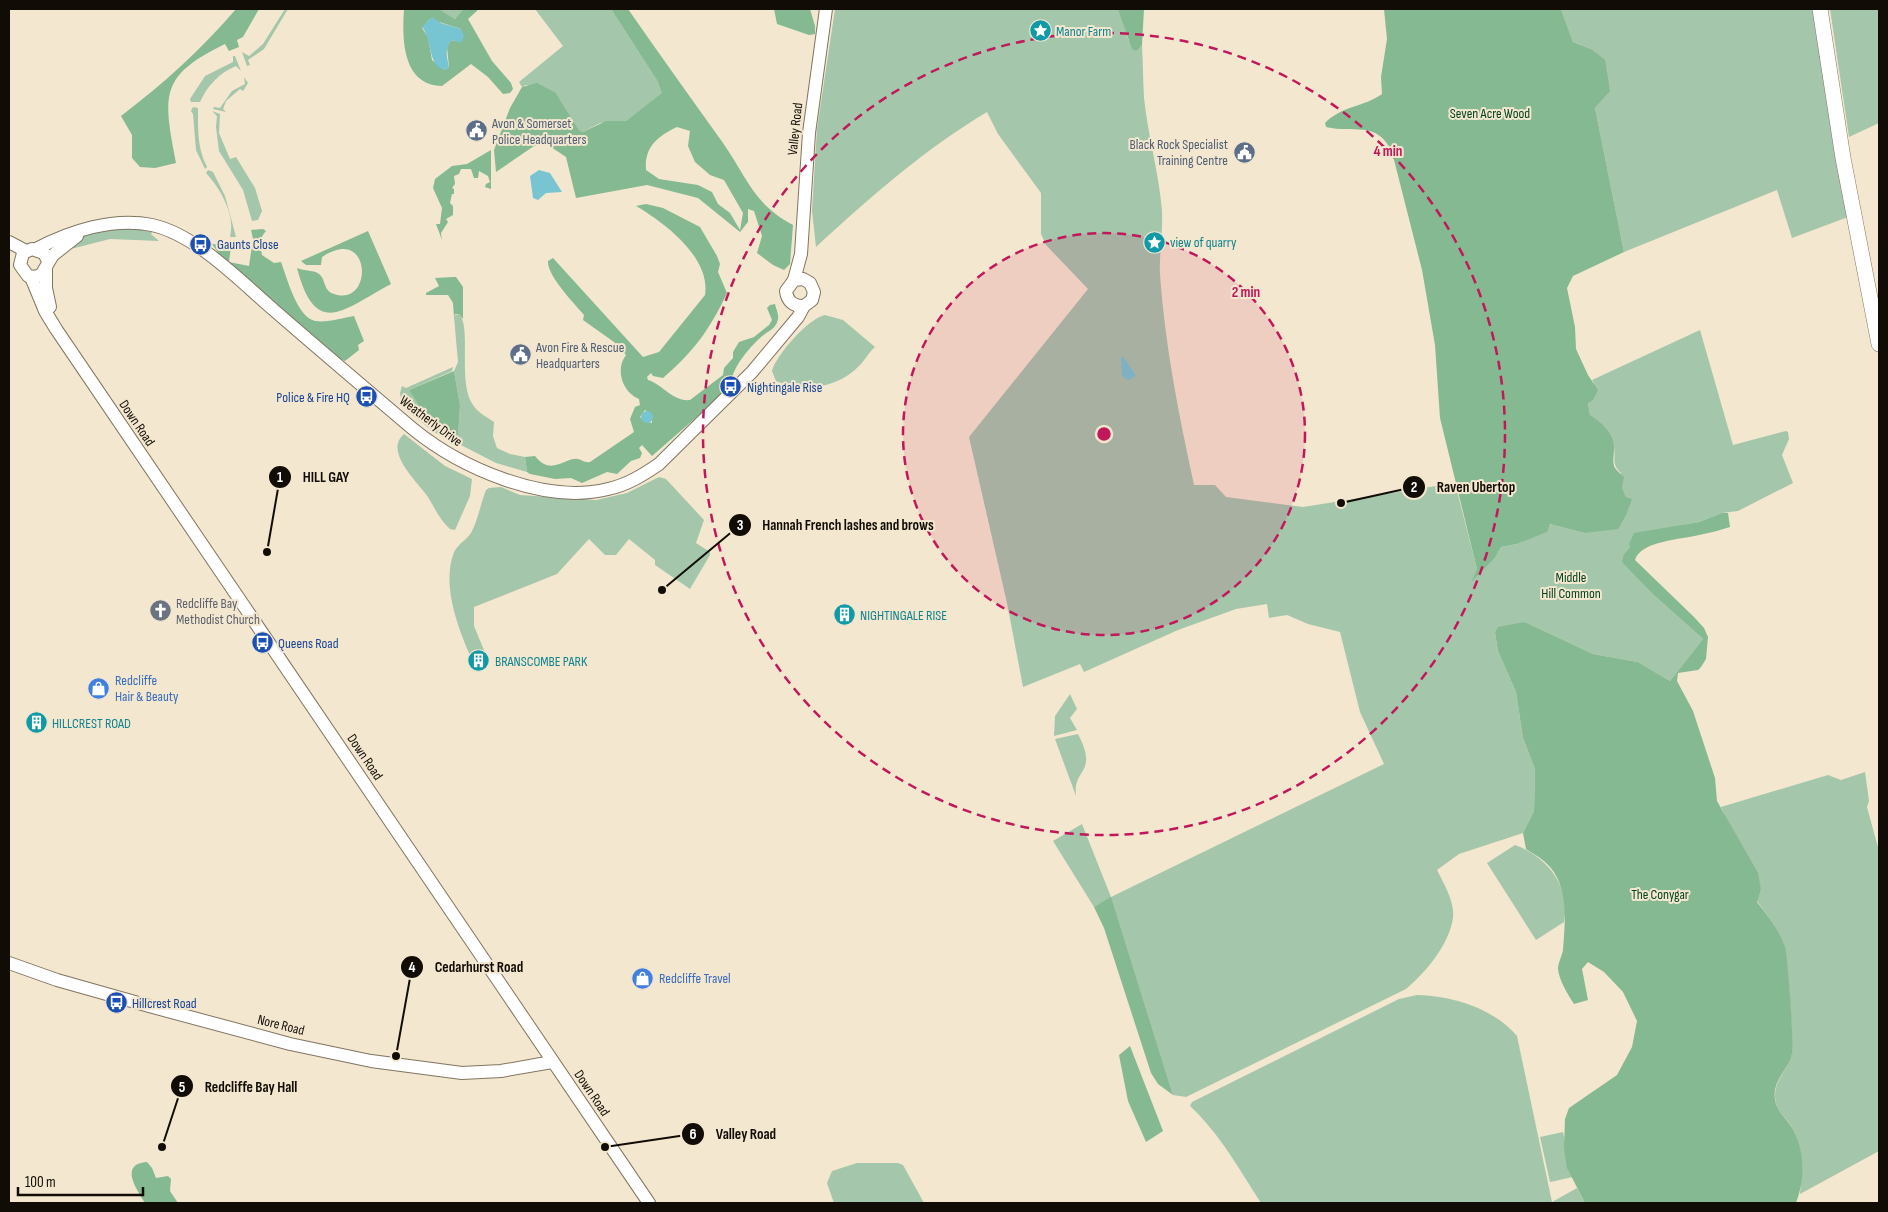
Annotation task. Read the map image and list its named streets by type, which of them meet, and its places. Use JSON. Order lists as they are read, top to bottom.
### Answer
{
  "streets": {
    "street": [
      "Valley Road",
      "Weatherly Drive",
      "Down Road",
      "Nore Road"
    ]
  },
  "crossings": [
    ["Valley Road", "Weatherly Drive"],
    ["Weatherly Drive", "Down Road"],
    ["Down Road", "Nore Road"]
  ],
  "parks": ["Seven Acre Wood", "Middle Hill Common", "The Conygar"],
  "places": {
    "place": ["Manor Farm", "view of quarry"],
    "public building": ["Avon & Somerset Police Headquarters", "Black Rock Specialist Training Centre", "Avon Fire & Rescue Headquarters"],
    "bus stop": [
      "Gaunts Close",
      "Nightingale Rise",
      "Police & Fire HQ",
      "Queens Road",
      "Hillcrest Road"
    ],
    "other": [
      "Raven Ubertop",
      "HILL GAY",
      "Hannah French lashes and brows",
      "Cedarhurst Road",
      "Redcliffe Bay Hall",
      "Valley Road"
    ],
    "church": ["Redcliffe Bay Methodist Church"],
    "building": ["NIGHTINGALE RISE", "BRANSCOMBE PARK", "HILLCREST ROAD"],
    "shop": ["Redcliffe Hair & Beauty", "Redcliffe Travel"]
  },
  "scale_bar": "100 m",
  "rings": ["4 min", "2 min"]
}
